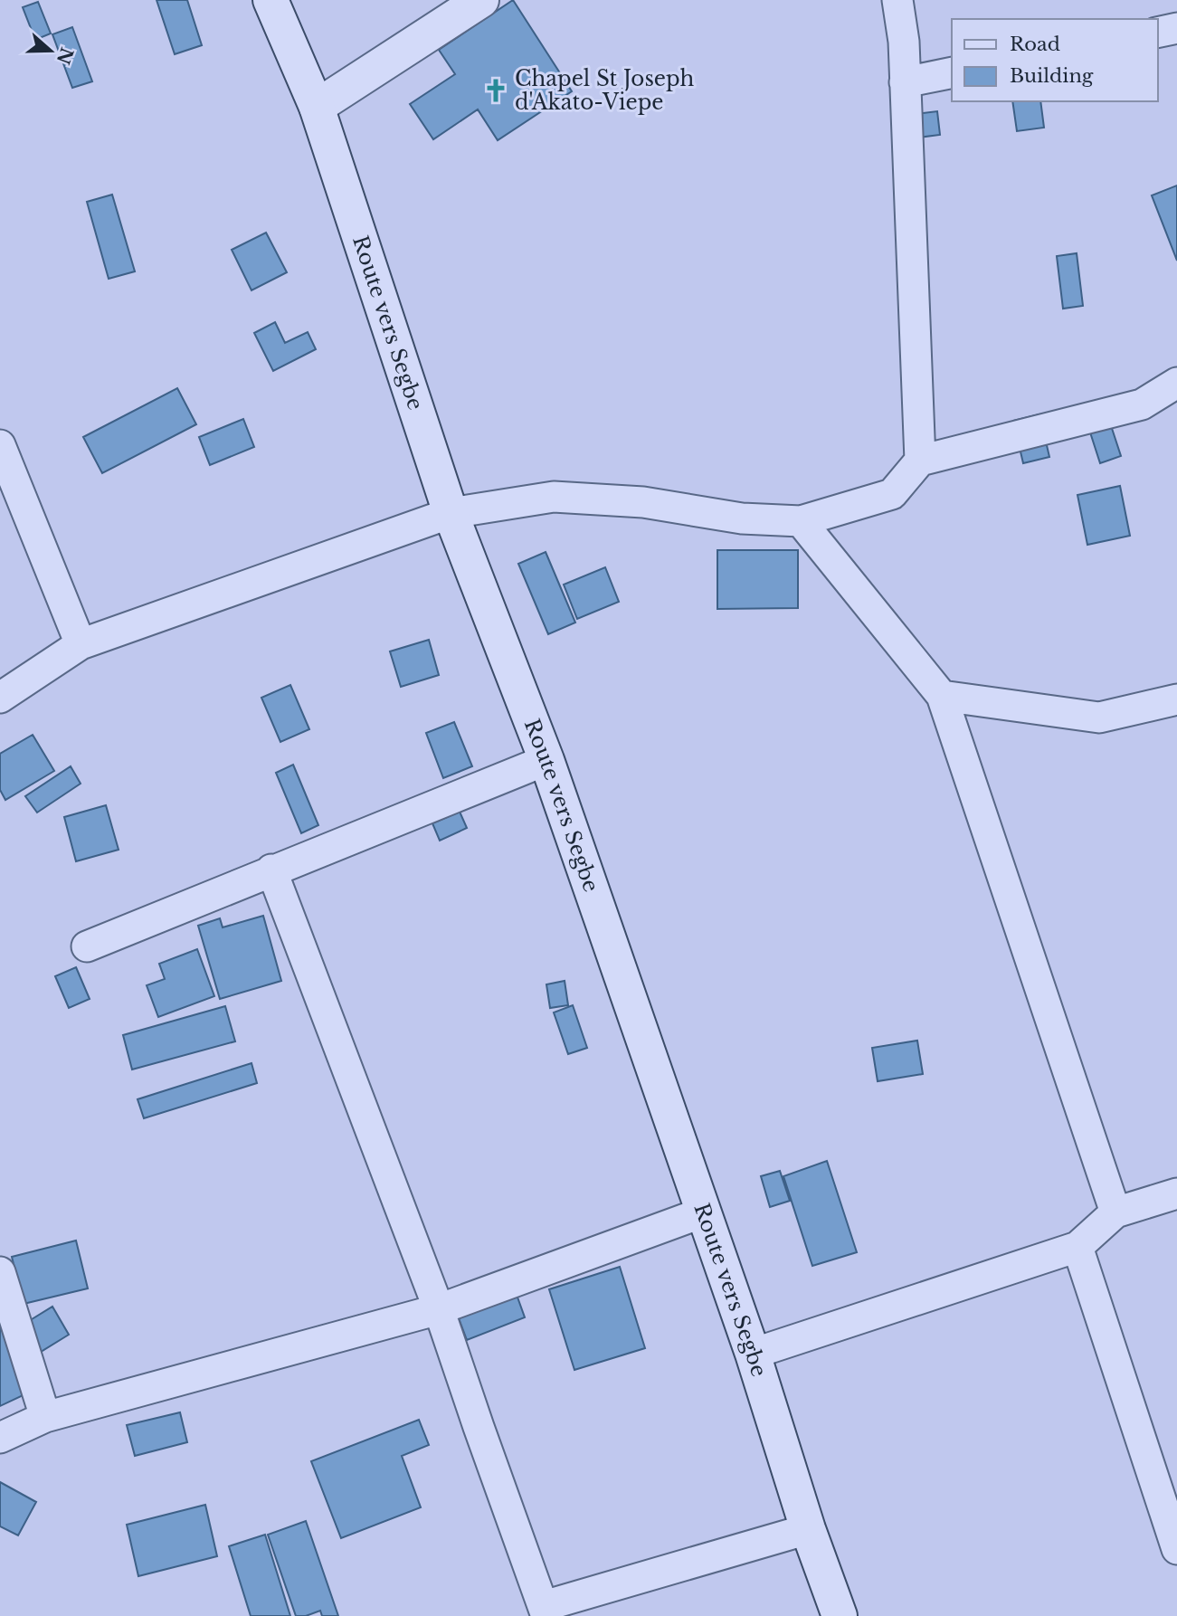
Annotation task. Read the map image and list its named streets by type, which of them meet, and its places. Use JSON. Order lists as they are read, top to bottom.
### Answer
{
  "streets": {
    "main road": ["Route vers Segbe"]
  },
  "places": {
    "church": ["Chapel St Joseph d'Akato-Viepe"]
  },
  "legend": ["Road", "Building"],
  "north": "right"
}
